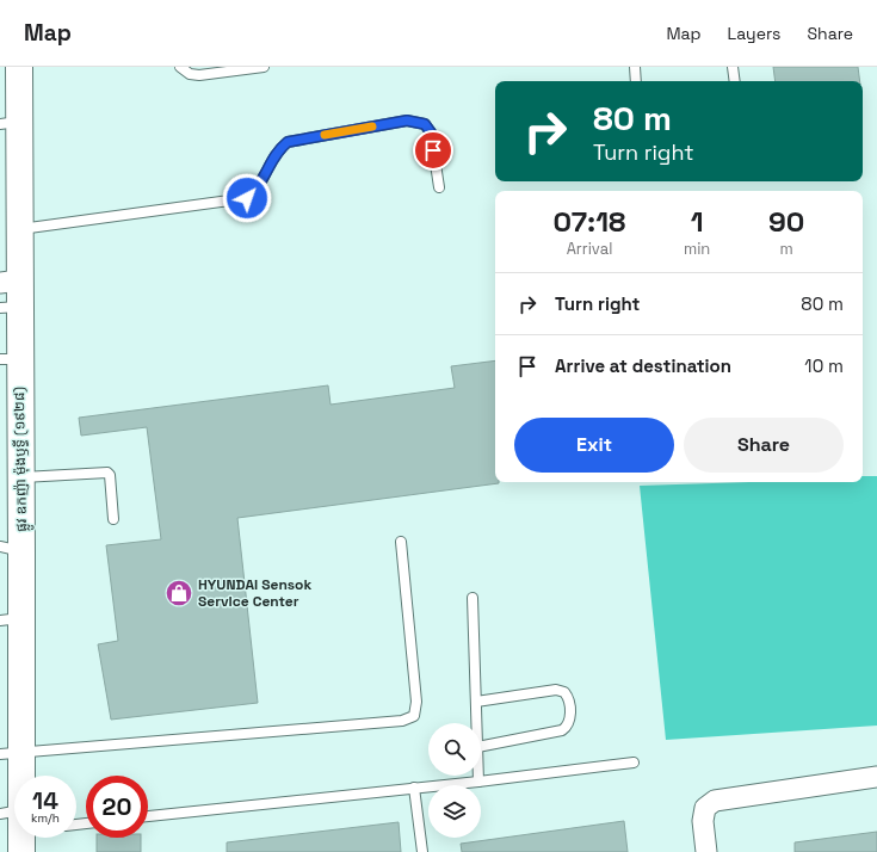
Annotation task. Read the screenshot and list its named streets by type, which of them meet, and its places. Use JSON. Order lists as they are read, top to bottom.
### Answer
{
  "streets": {
    "main road": ["ផ្លូវ ឧកញ៉ា ម៉ុងឫទ្ធី (១៩២៨)"]
  },
  "places": {
    "shop": ["HYUNDAI Sensok Service Center"]
  },
  "page": {
    "header": "Map",
    "nav": ["Map", "Layers", "Share"],
    "turn": ["80 m", "Turn right"],
    "eta": [
      "07:18",
      "Arrival",
      "1",
      "min",
      "90",
      "m"
    ],
    "list": [
      {
        "name": "Turn right",
        "value": "80 m"
      },
      {
        "name": "Arrive at destination",
        "value": "10 m"
      }
    ],
    "buttons": ["Exit", "Share"],
    "speed": "14 km/h",
    "limit": "20"
  }
}
